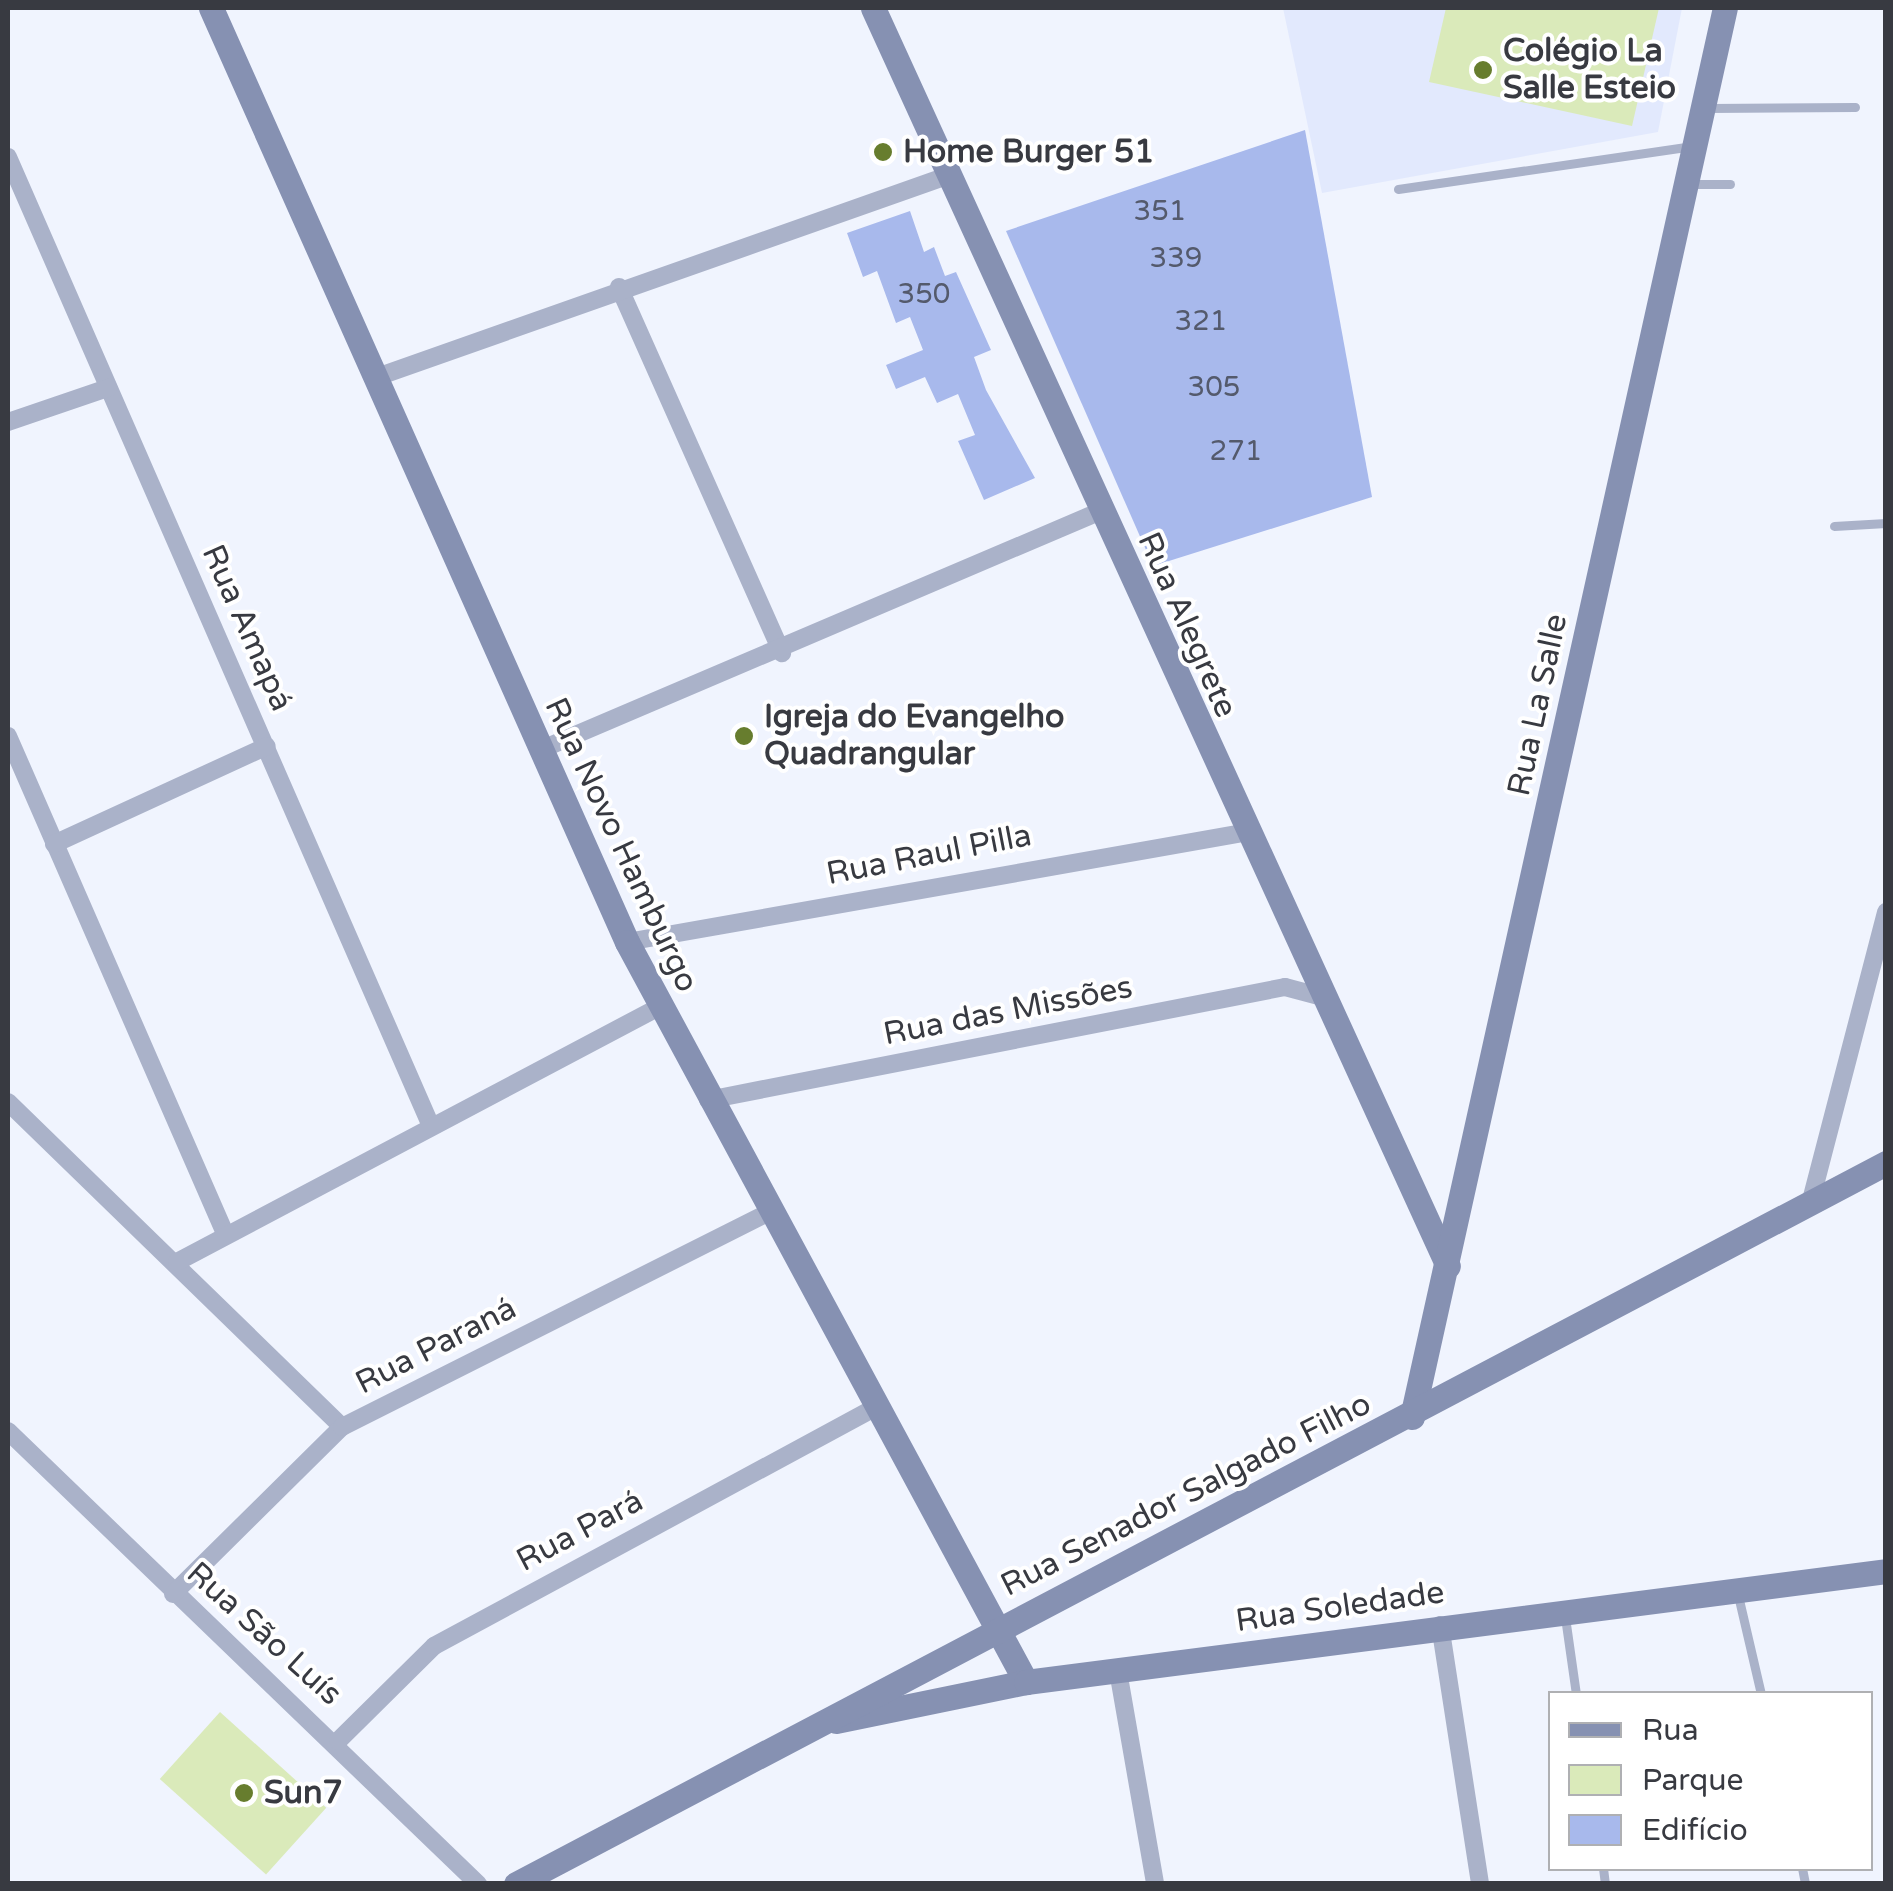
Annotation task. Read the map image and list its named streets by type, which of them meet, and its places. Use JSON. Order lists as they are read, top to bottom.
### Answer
{
  "streets": {
    "street": [
      "Rua Alegrete",
      "Rua Amapá",
      "Rua La Salle",
      "Rua Novo Hamburgo",
      "Rua Raul Pilla",
      "Rua das Missões",
      "Rua Paraná",
      "Rua Senador Salgado Filho",
      "Rua Pará",
      "Rua Soledade",
      "Rua São Luís"
    ]
  },
  "crossings": [
    ["Rua Alegrete", "Rua La Salle"],
    ["Rua Alegrete", "Rua Raul Pilla"],
    ["Rua Alegrete", "Rua das Missões"],
    ["Rua La Salle", "Rua Senador Salgado Filho"],
    ["Rua Novo Hamburgo", "Rua Raul Pilla"],
    ["Rua Novo Hamburgo", "Rua das Missões"],
    ["Rua Novo Hamburgo", "Rua Paraná"],
    ["Rua Novo Hamburgo", "Rua Senador Salgado Filho"],
    ["Rua Novo Hamburgo", "Rua Pará"],
    ["Rua Novo Hamburgo", "Rua Soledade"],
    ["Rua Paraná", "Rua São Luís"],
    ["Rua Senador Salgado Filho", "Rua Soledade"],
    ["Rua Pará", "Rua São Luís"]
  ],
  "places": [
    "Colégio La Salle Esteio",
    "Home Burger 51",
    "Igreja do Evangelho Quadrangular",
    "Sun7"
  ],
  "house_numbers": [
    "351",
    "339",
    "350",
    "321",
    "305",
    "271"
  ],
  "legend": ["Rua", "Parque", "Edifício"]
}
